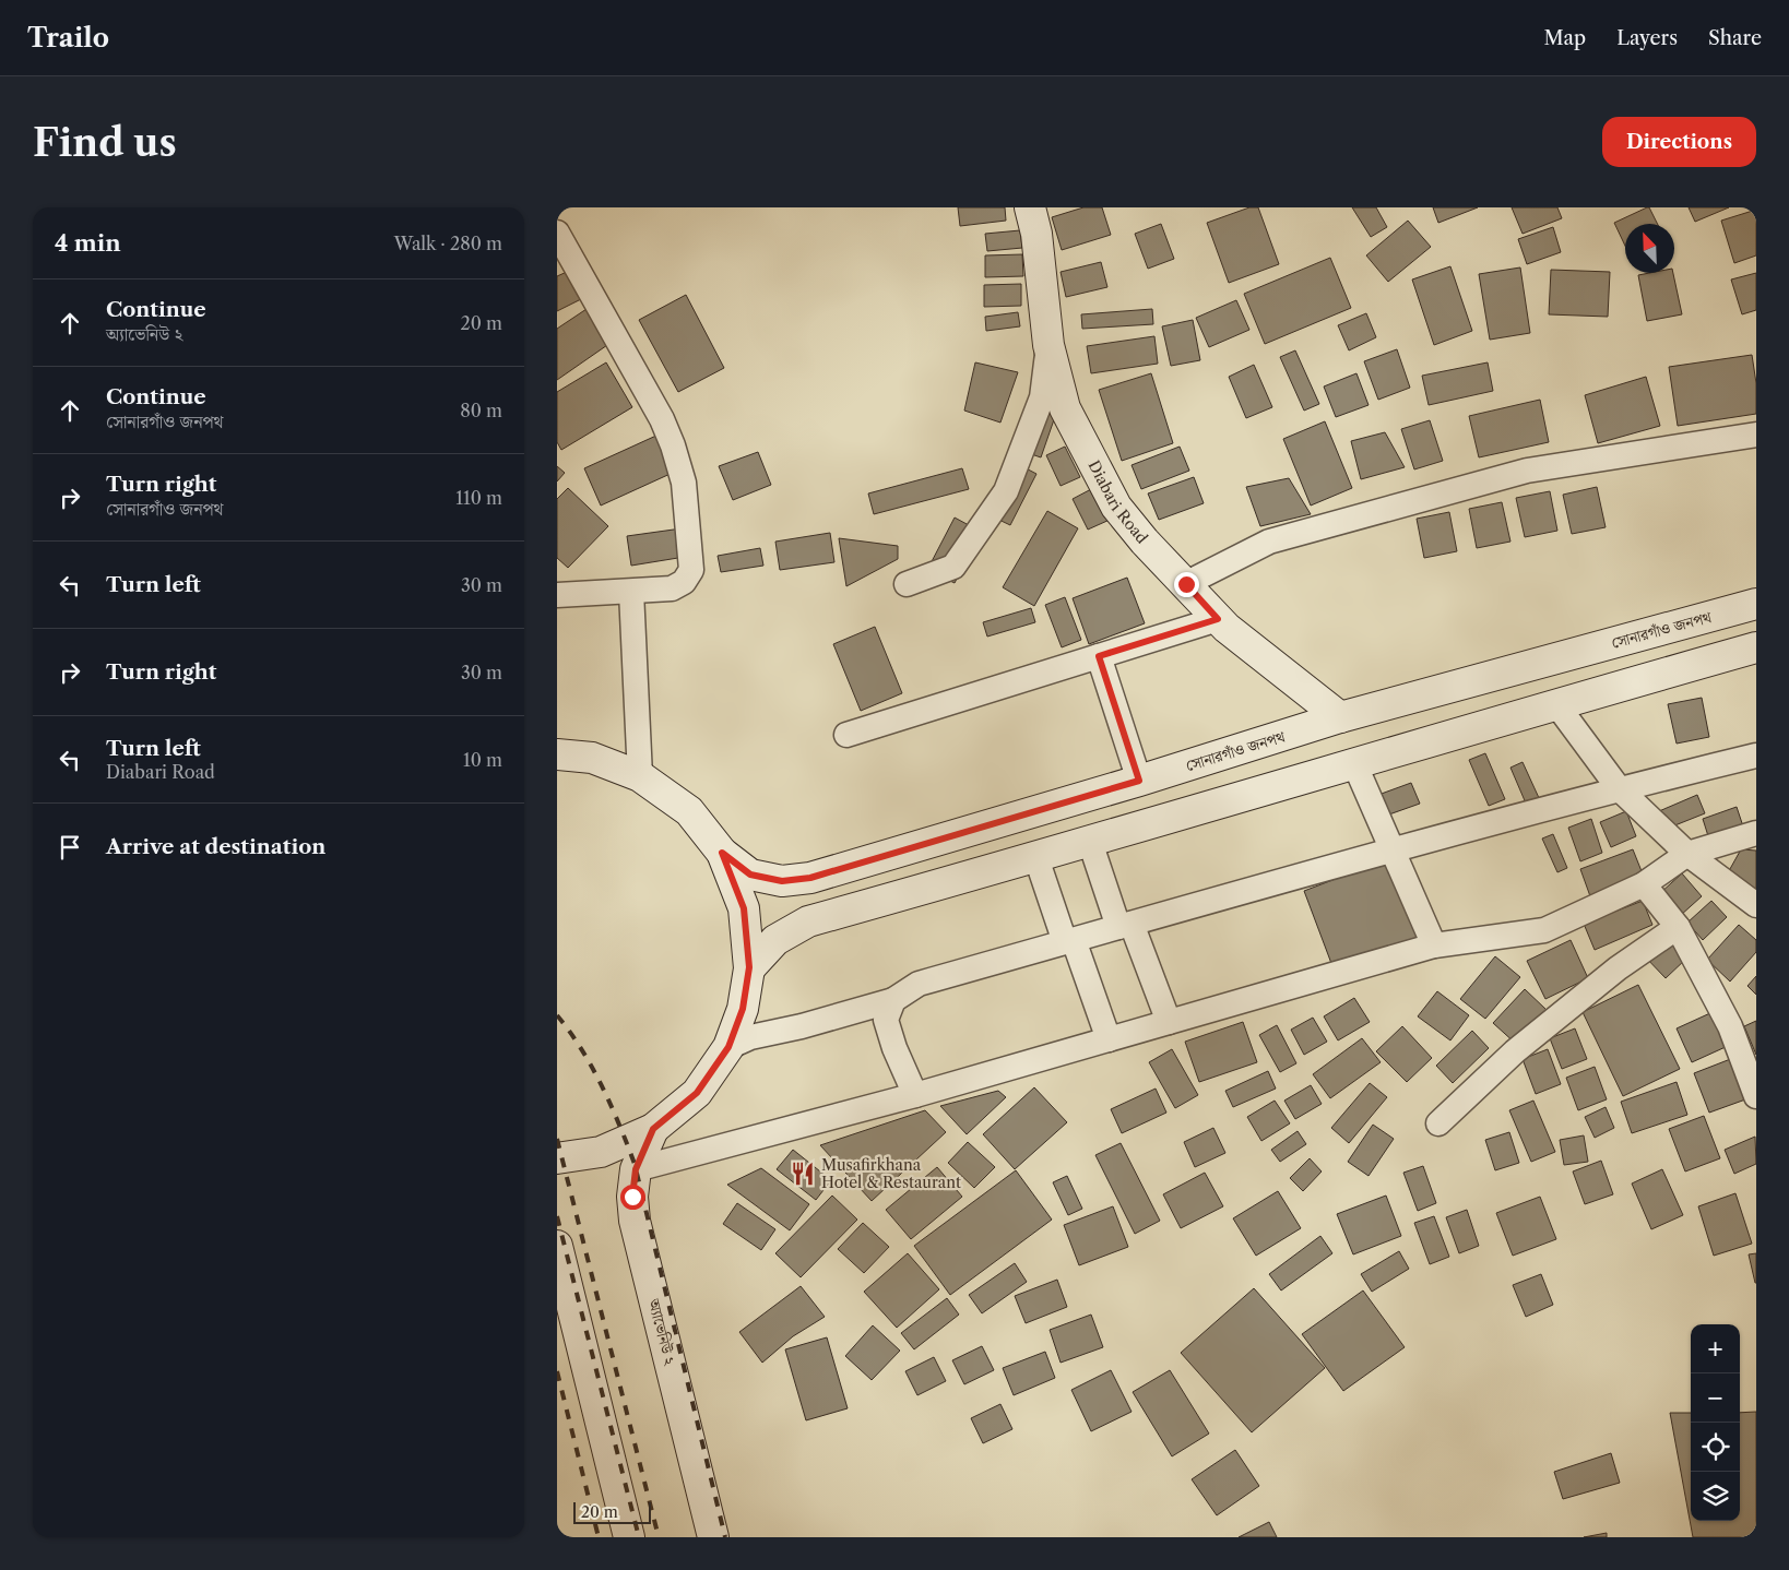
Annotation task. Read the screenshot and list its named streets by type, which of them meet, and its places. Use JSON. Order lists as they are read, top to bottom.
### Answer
{
  "streets": {
    "main road": ["Diabari Road", "সোনারগাঁও জনপথ", "অ্যাভেনিউ ২"]
  },
  "crossings": [
    ["Diabari Road", "সোনারগাঁও জনপথ"],
    ["সোনারগাঁও জনপথ", "অ্যাভেনিউ ২"]
  ],
  "places": {
    "restaurant": ["Musafirkhana Hotel & Restaurant"]
  },
  "scale_bar": "20 m",
  "north": "top left",
  "page": {
    "header": "Trailo",
    "nav": ["Map", "Layers", "Share"],
    "buttons": "Directions",
    "title": "Find us",
    "heading": ["4 min", "Walk · 280 m"],
    "list": [
      ["Continue", "অ্যাভেনিউ ২", "20 m"],
      ["Continue", "সোনারগাঁও জনপথ", "80 m"],
      ["Turn right", "সোনারগাঁও জনপথ", "110 m"],
      ["Turn left", "30 m"],
      ["Turn right", "30 m"],
      ["Turn left", "Diabari Road", "10 m"],
      "Arrive at destination"
    ],
    "map_buttons": ["+", "−"],
    "scale": "20 m"
  }
}
